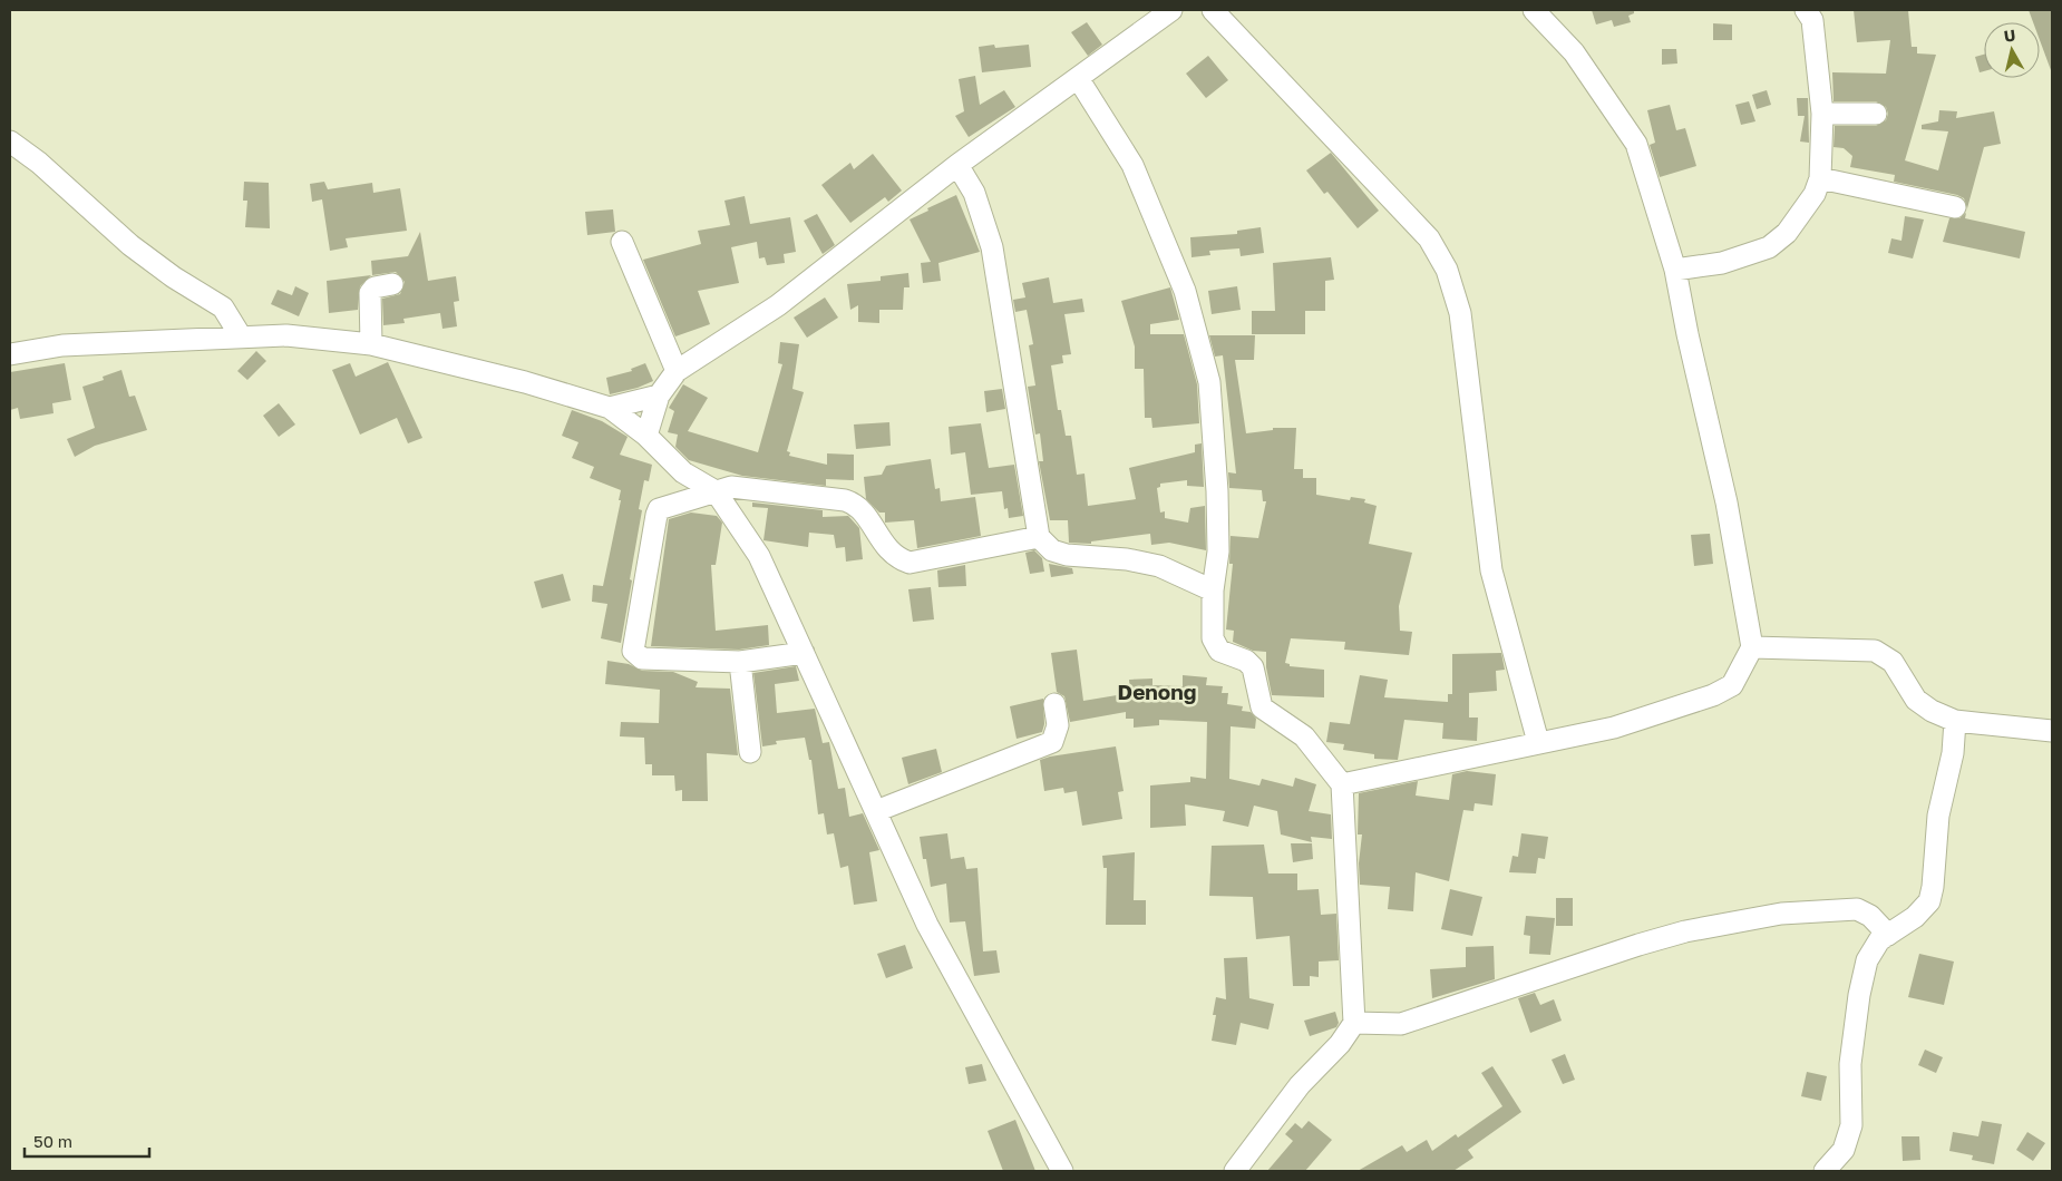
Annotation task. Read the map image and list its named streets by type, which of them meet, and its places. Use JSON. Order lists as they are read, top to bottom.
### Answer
{
  "districts": ["Denong"],
  "scale_bar": "50 m",
  "north": "top"
}
